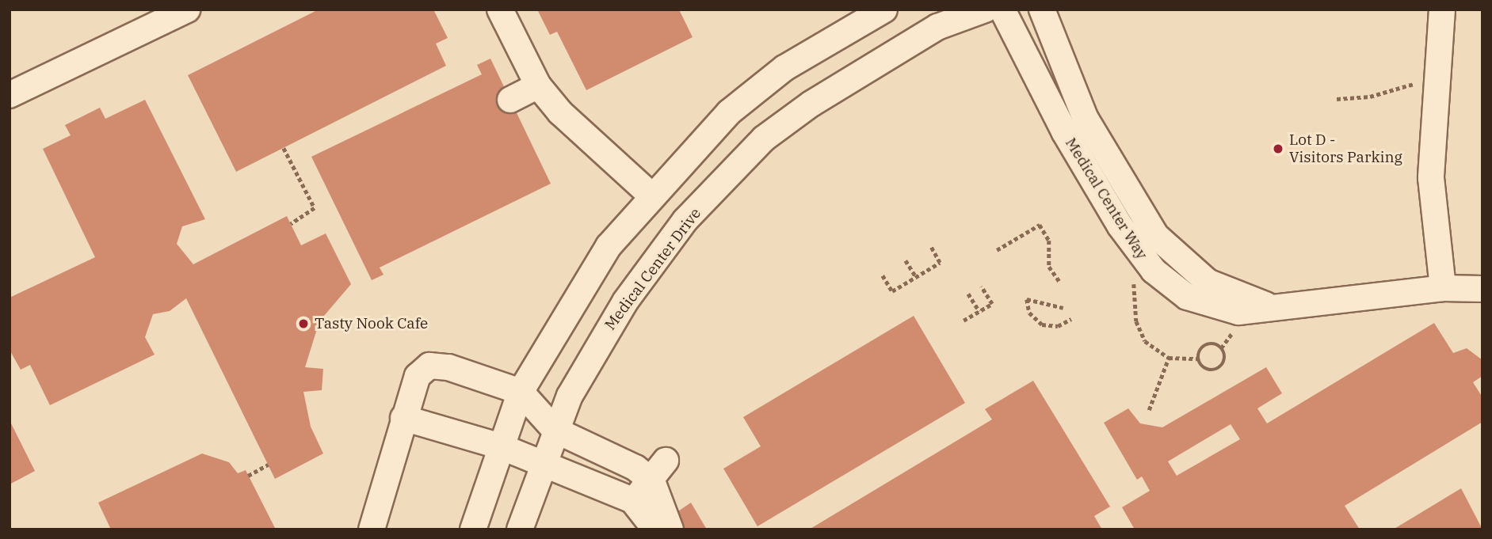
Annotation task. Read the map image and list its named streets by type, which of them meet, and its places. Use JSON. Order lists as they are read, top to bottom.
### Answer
{
  "streets": {
    "street": ["Medical Center Way", "Medical Center Drive"]
  },
  "places": ["Lot D - Visitors Parking", "Tasty Nook Cafe"]
}
